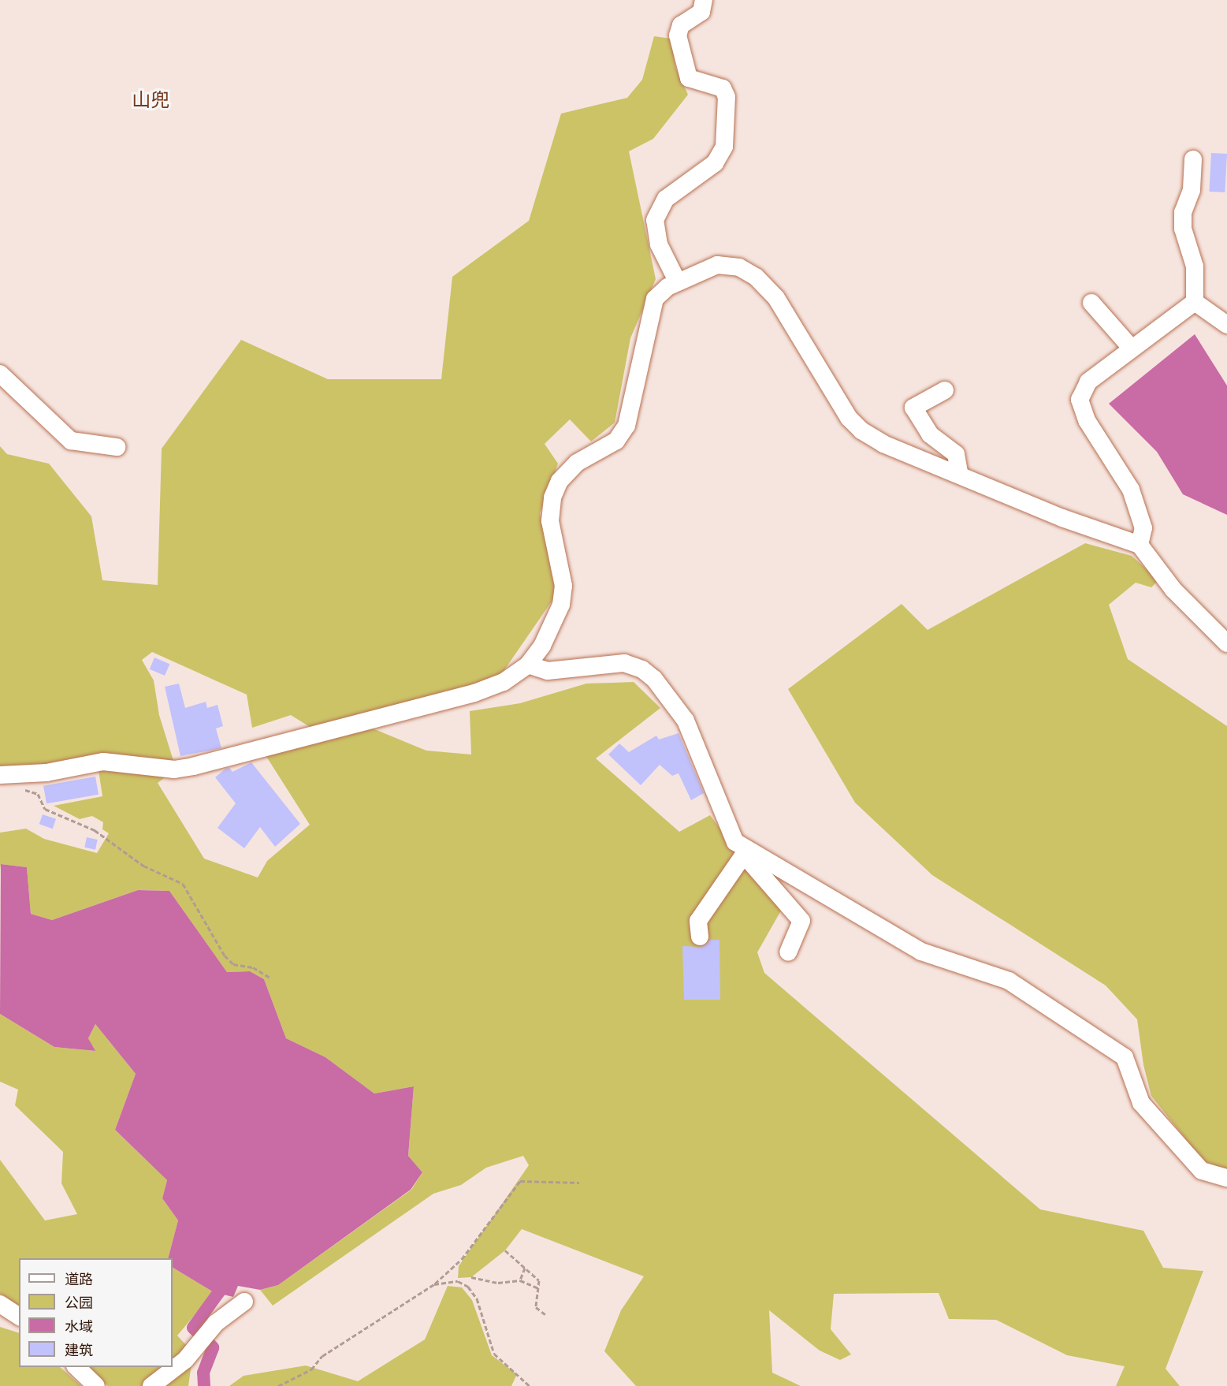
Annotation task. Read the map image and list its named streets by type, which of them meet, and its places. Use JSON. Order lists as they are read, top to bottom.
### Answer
{
  "districts": ["山兜"],
  "legend": [
    "道路",
    "公园",
    "水域",
    "建筑"
  ]
}
